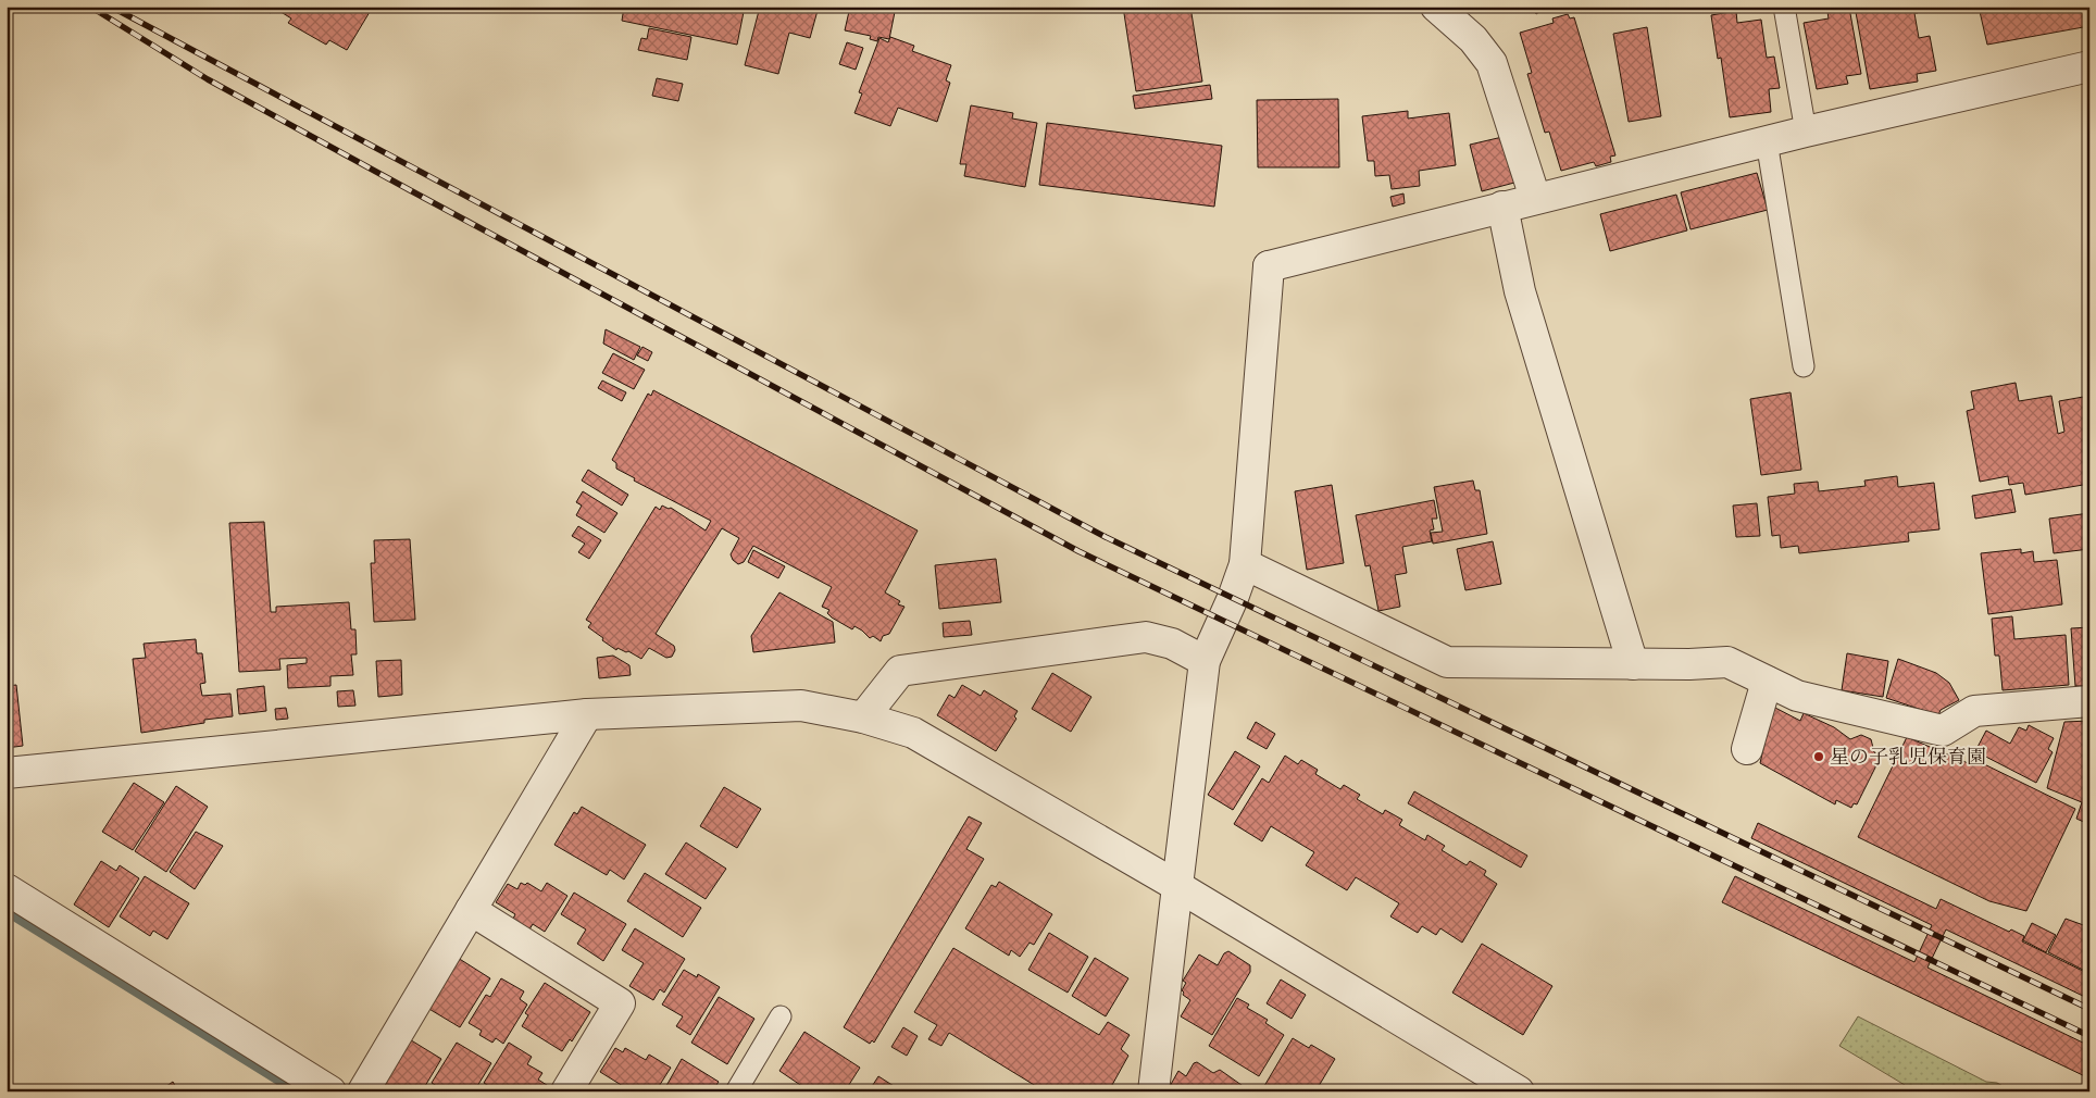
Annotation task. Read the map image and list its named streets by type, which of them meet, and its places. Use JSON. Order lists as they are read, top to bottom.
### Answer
{
  "places": ["星の子乳児保育園"]
}
